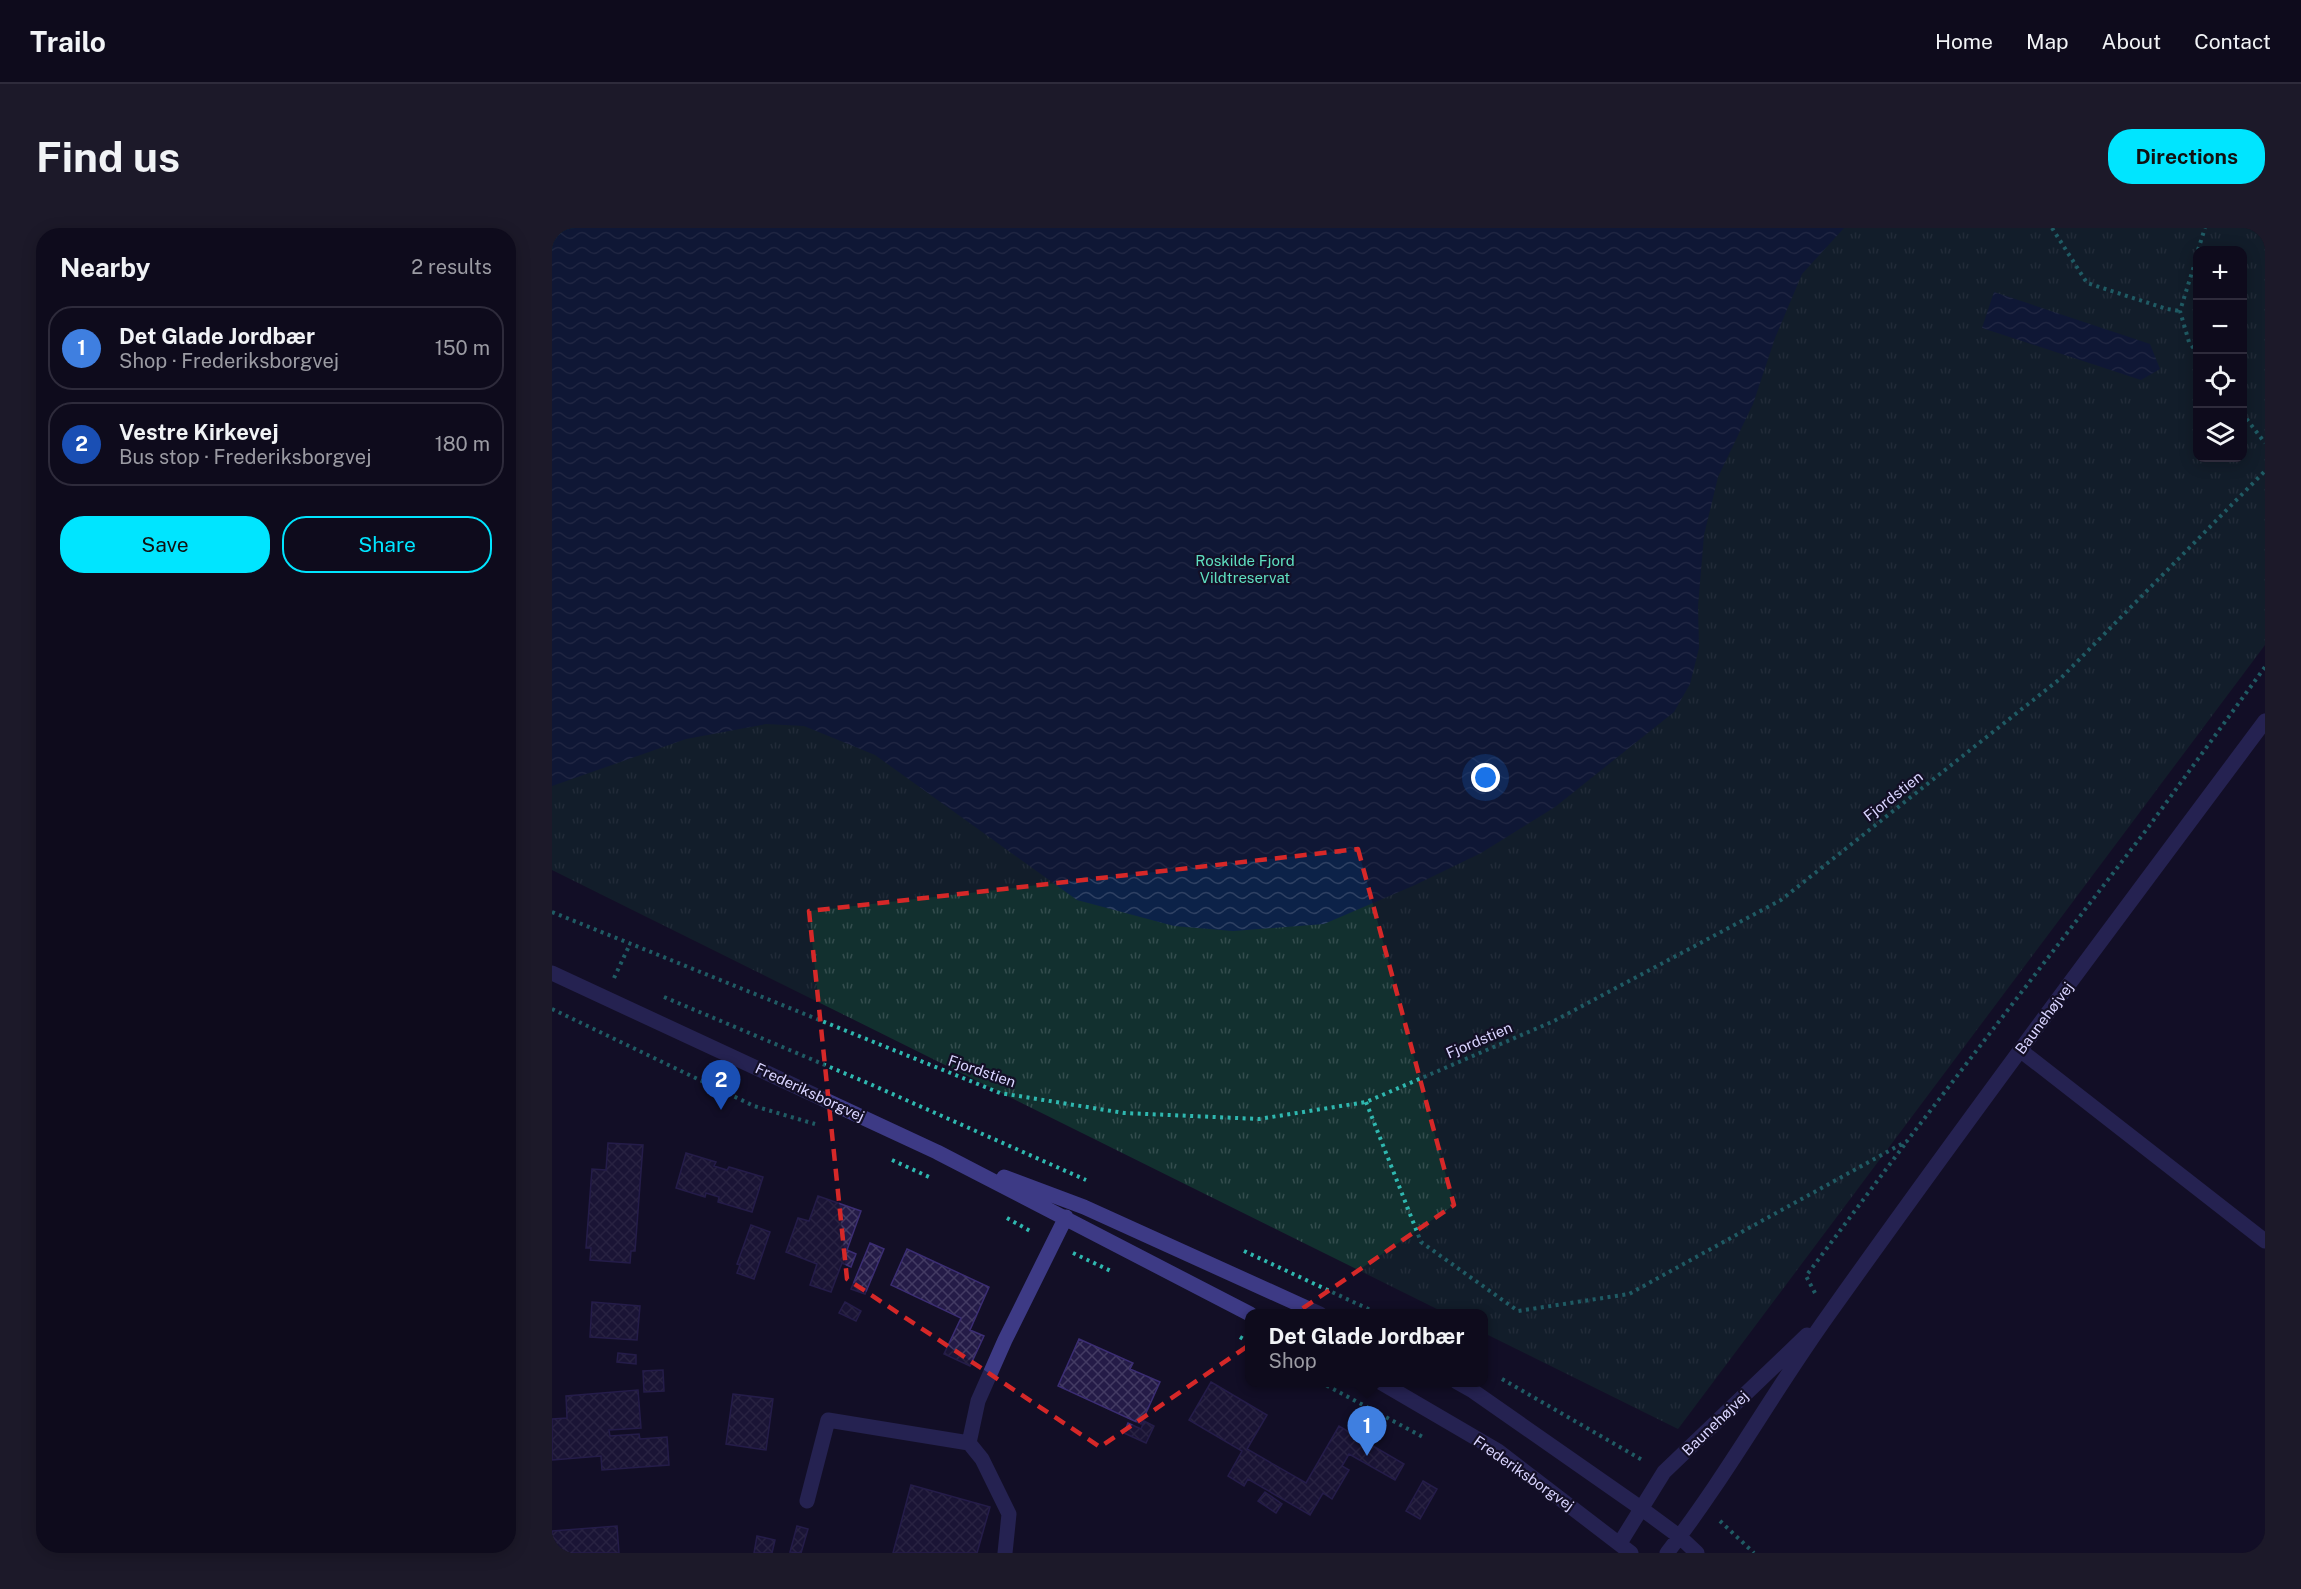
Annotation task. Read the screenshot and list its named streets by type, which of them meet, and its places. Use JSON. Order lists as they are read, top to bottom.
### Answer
{
  "streets": {
    "street": ["Baunehøjvej", "Frederiksborgvej"],
    "path": ["Fjordstien"]
  },
  "crossings": [
    ["Baunehøjvej", "Frederiksborgvej"]
  ],
  "parks": ["Roskilde Fjord Vildtreservat"],
  "page": {
    "header": "Trailo",
    "nav": [
      "Home",
      "Map",
      "About",
      "Contact"
    ],
    "buttons": [
      "Directions",
      ["Save", "Share"]
    ],
    "title": "Find us",
    "heading": ["Nearby", "2 results"],
    "map_buttons": ["+", "−"],
    "list": [
      {
        "mark": "1",
        "name": "Det Glade Jordbær",
        "note": "Shop · Frederiksborgvej",
        "value": "150 m"
      },
      {
        "mark": "2",
        "name": "Vestre Kirkevej",
        "note": "Bus stop · Frederiksborgvej",
        "value": "180 m"
      }
    ],
    "pins": ["2", "1"],
    "popup": ["Det Glade Jordbær", "Shop"]
  }
}
